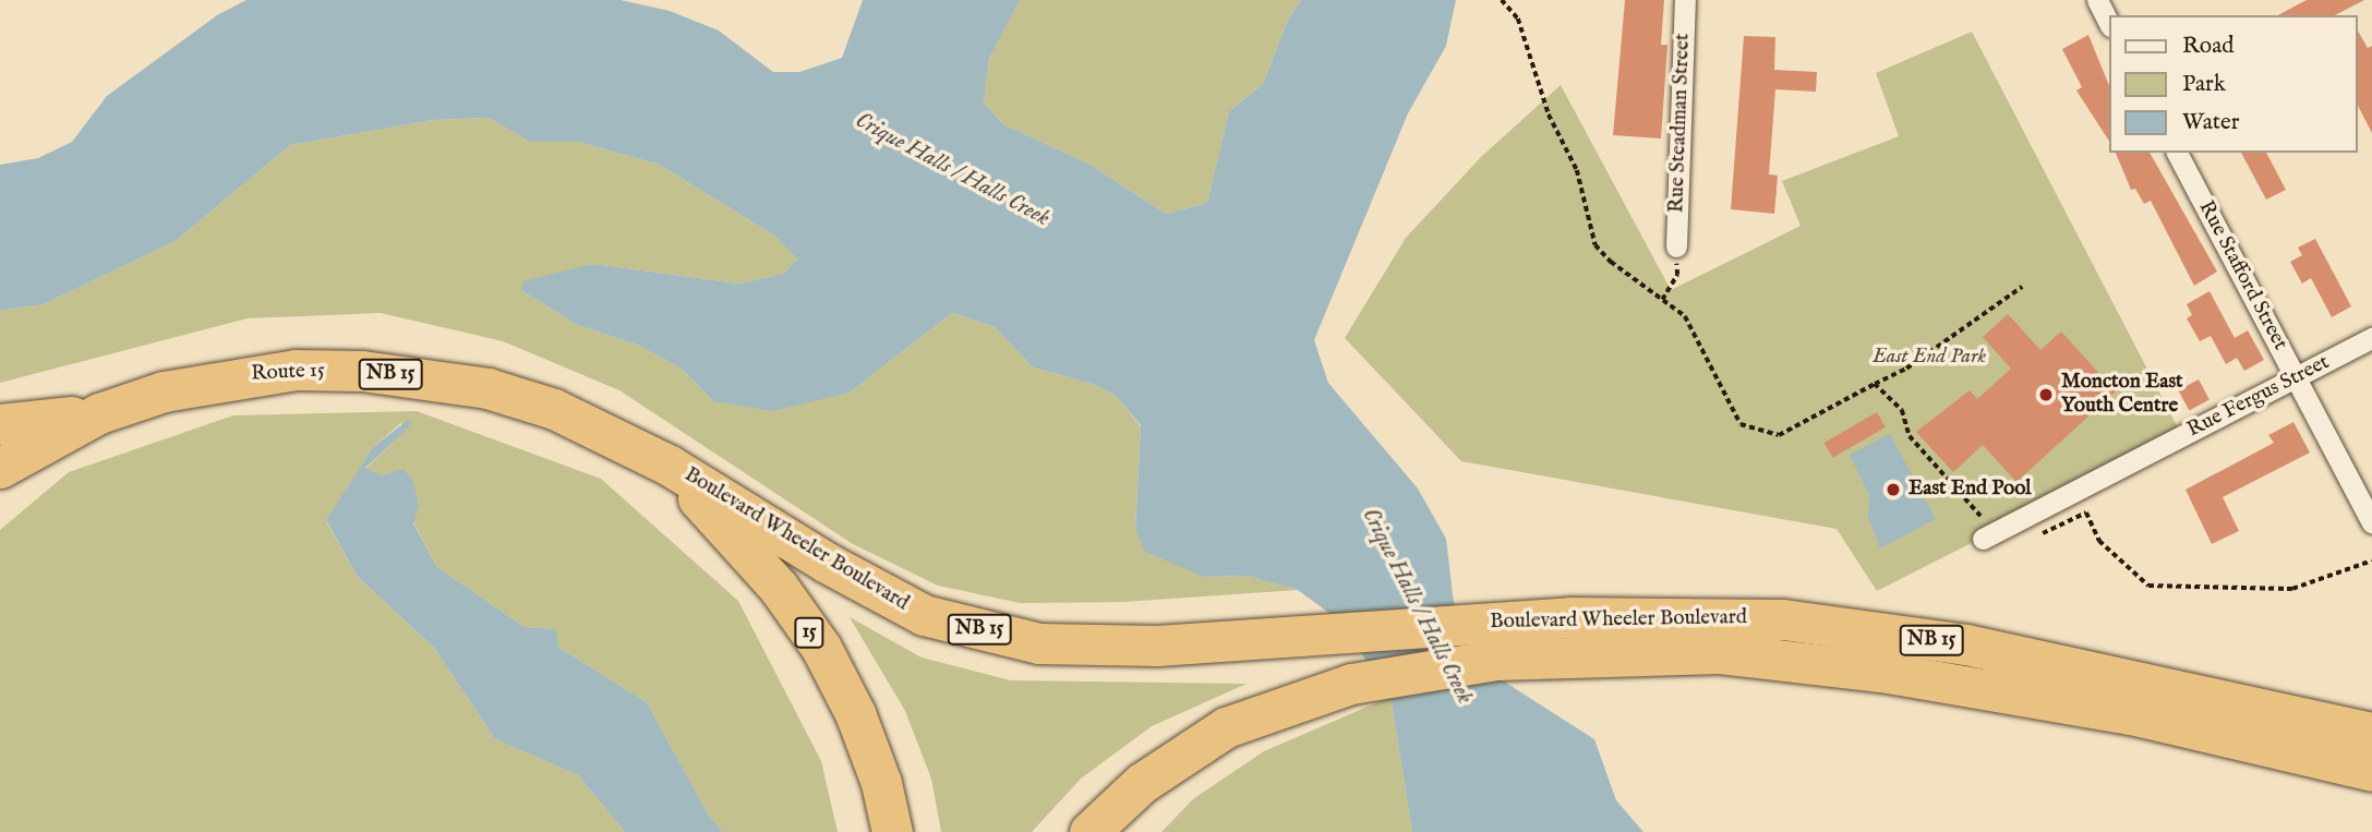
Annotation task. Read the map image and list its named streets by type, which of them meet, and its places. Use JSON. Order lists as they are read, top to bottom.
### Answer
{
  "streets": {
    "highway": [
      "Route 15",
      "NB 15",
      "Boulevard Wheeler Boulevard",
      "15"
    ],
    "street": ["Rue Steadman Street", "Rue Stafford Street", "Rue Fergus Street"]
  },
  "crossings": [
    ["Rue Stafford Street", "Rue Fergus Street"],
    ["Route 15", "NB 15"],
    ["Route 15", "Boulevard Wheeler Boulevard"],
    ["Route 15", "15"],
    ["Boulevard Wheeler Boulevard", "15"]
  ],
  "water": ["Crique Halls / Halls Creek"],
  "parks": ["East End Park"],
  "places": ["Moncton East Youth Centre", "East End Pool"],
  "legend": ["Road", "Park", "Water"]
}
